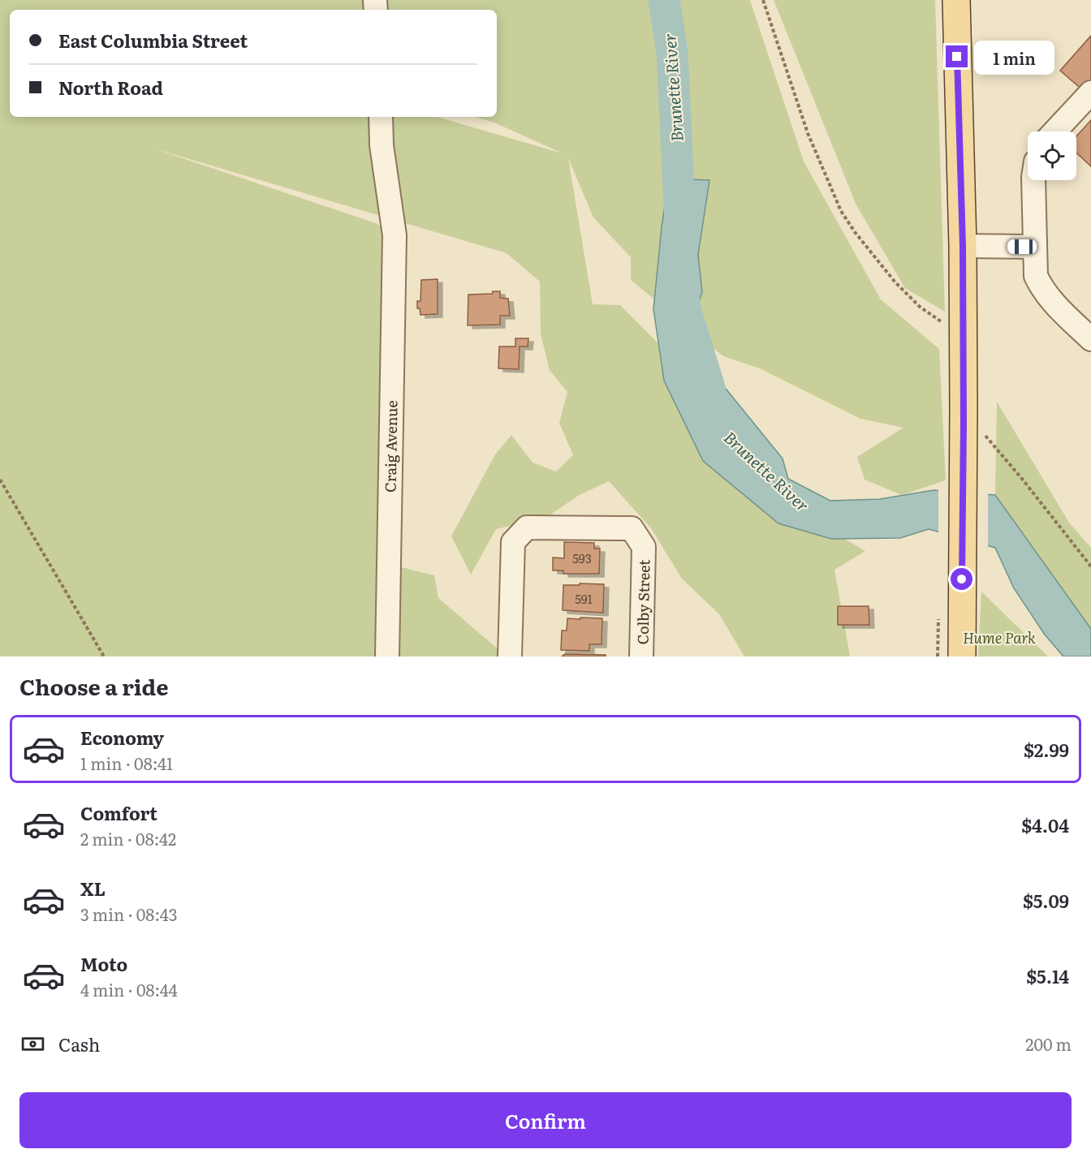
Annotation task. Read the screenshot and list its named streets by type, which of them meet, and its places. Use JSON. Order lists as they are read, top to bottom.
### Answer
{
  "streets": {
    "street": ["Craig Avenue", "Colby Street"]
  },
  "water": ["Brunette River"],
  "parks": ["Hume Park"],
  "house_numbers": ["593", "591"],
  "page": {
    "banner": ["East Columbia Street", "North Road"],
    "bubble": "1 min",
    "heading": "Choose a ride",
    "list": [
      {
        "name": "Economy",
        "note": "1 min · 08:41",
        "value": "$2.99"
      },
      {
        "name": "Comfort",
        "note": "2 min · 08:42",
        "value": "$4.04"
      },
      {
        "name": "XL",
        "note": "3 min · 08:43",
        "value": "$5.09"
      },
      {
        "name": "Moto",
        "note": "4 min · 08:44",
        "value": "$5.14"
      }
    ],
    "pay": ["Cash", "200 m"],
    "buttons": "Confirm"
  }
}
